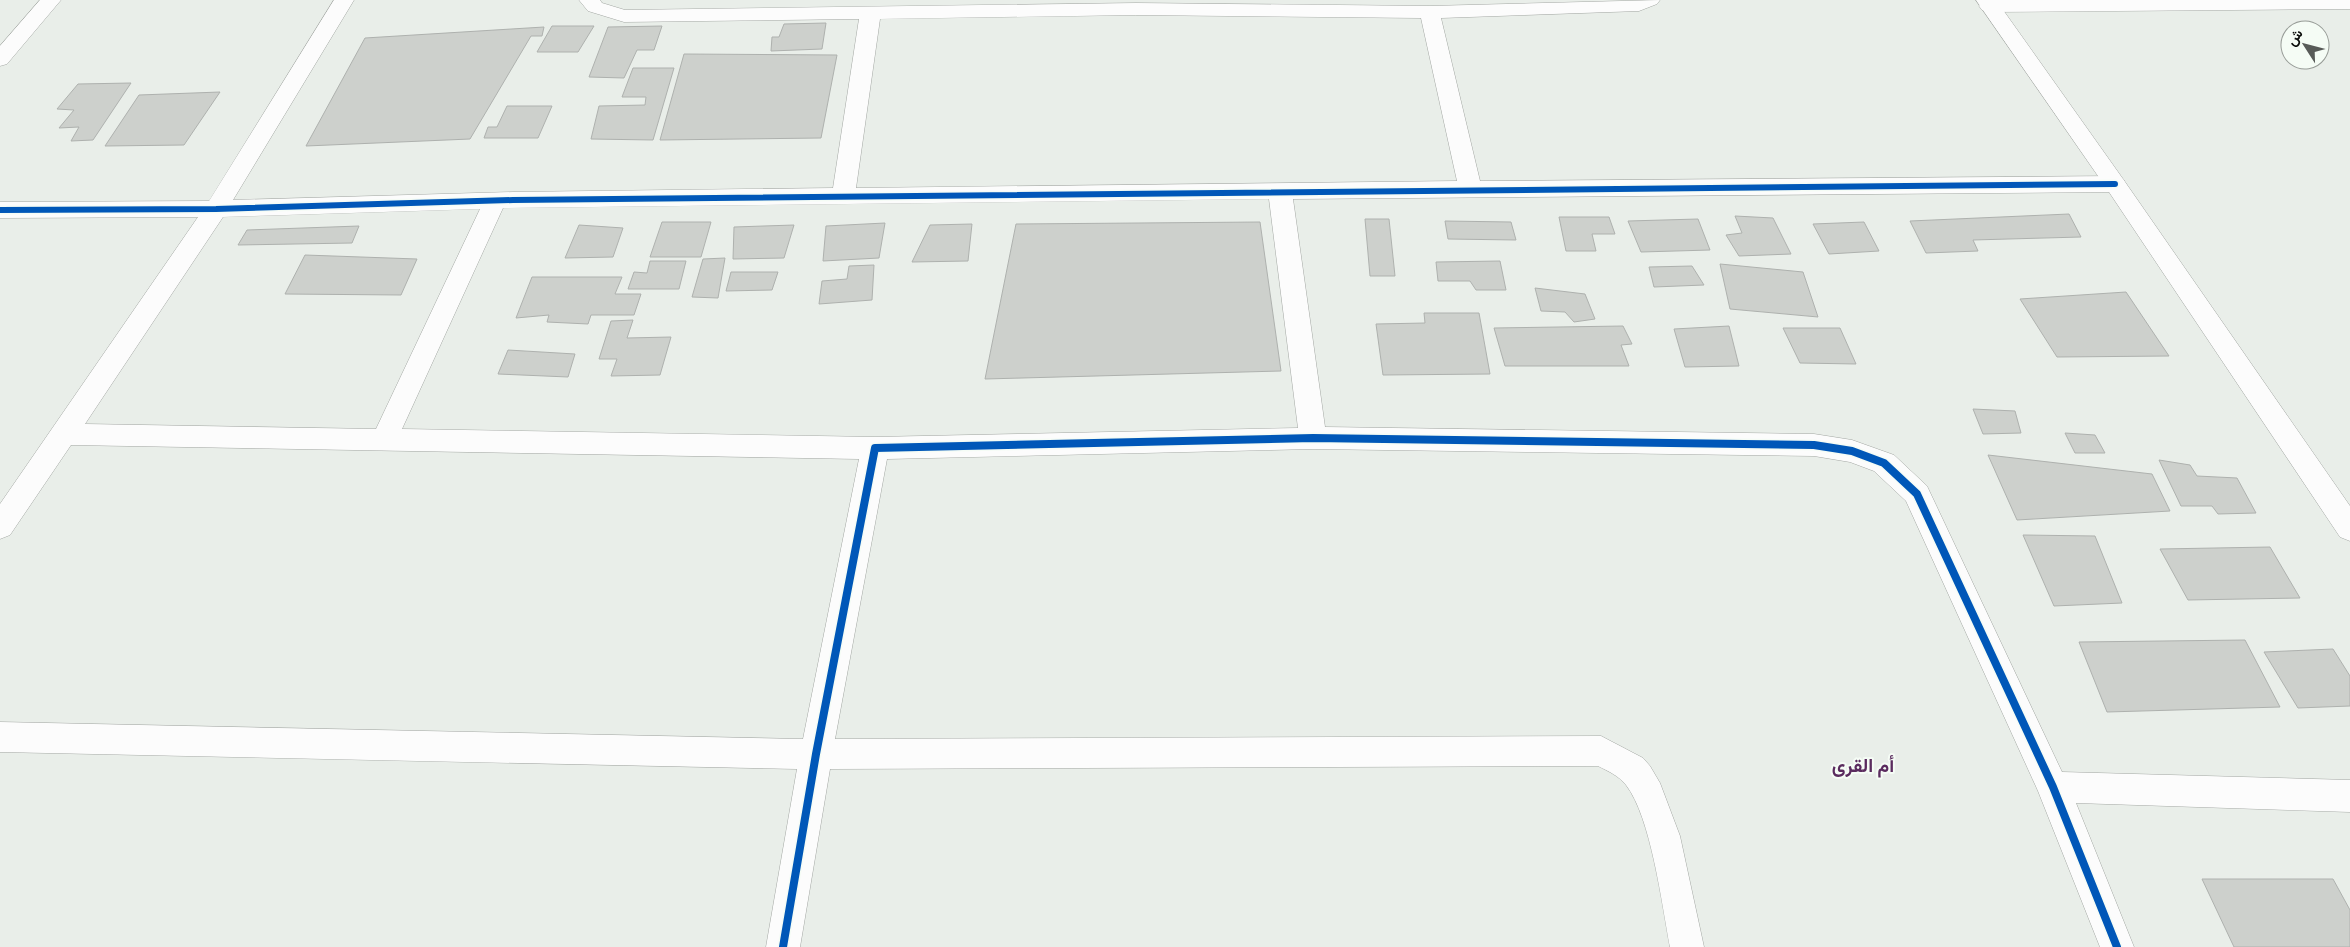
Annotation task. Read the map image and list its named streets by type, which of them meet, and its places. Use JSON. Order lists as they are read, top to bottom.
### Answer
{
  "districts": ["أم القرى"],
  "north": "top left"
}
